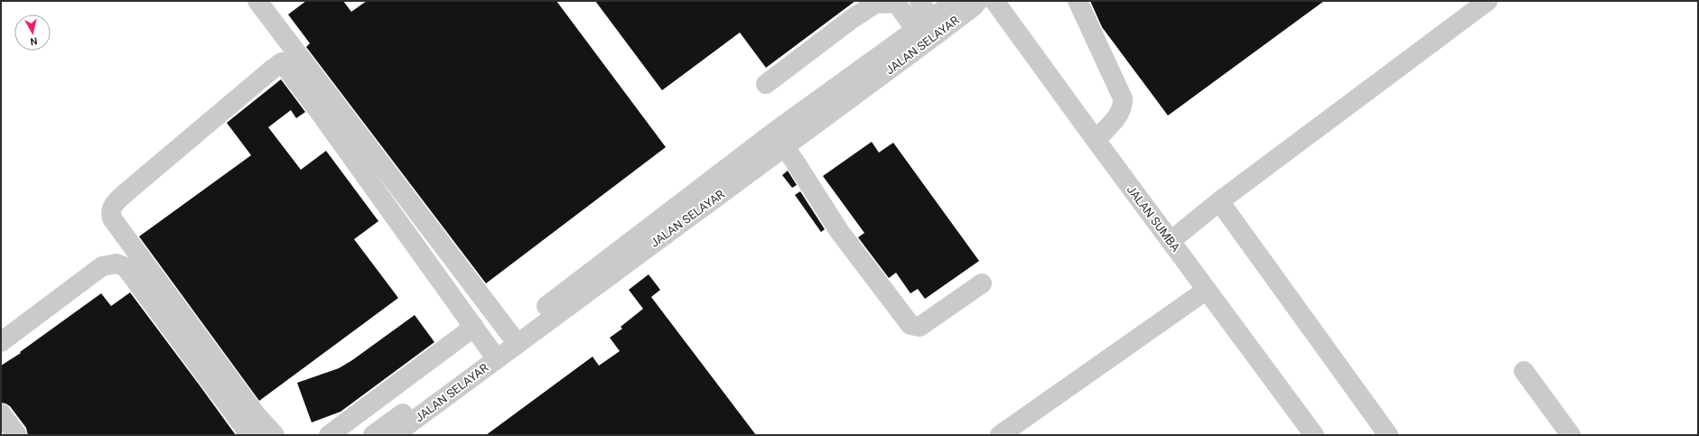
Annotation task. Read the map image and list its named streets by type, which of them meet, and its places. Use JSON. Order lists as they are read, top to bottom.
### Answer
{
  "streets": {
    "street": ["JALAN SELAYAR", "JALAN SUMBA"]
  },
  "north": "bottom"
}
